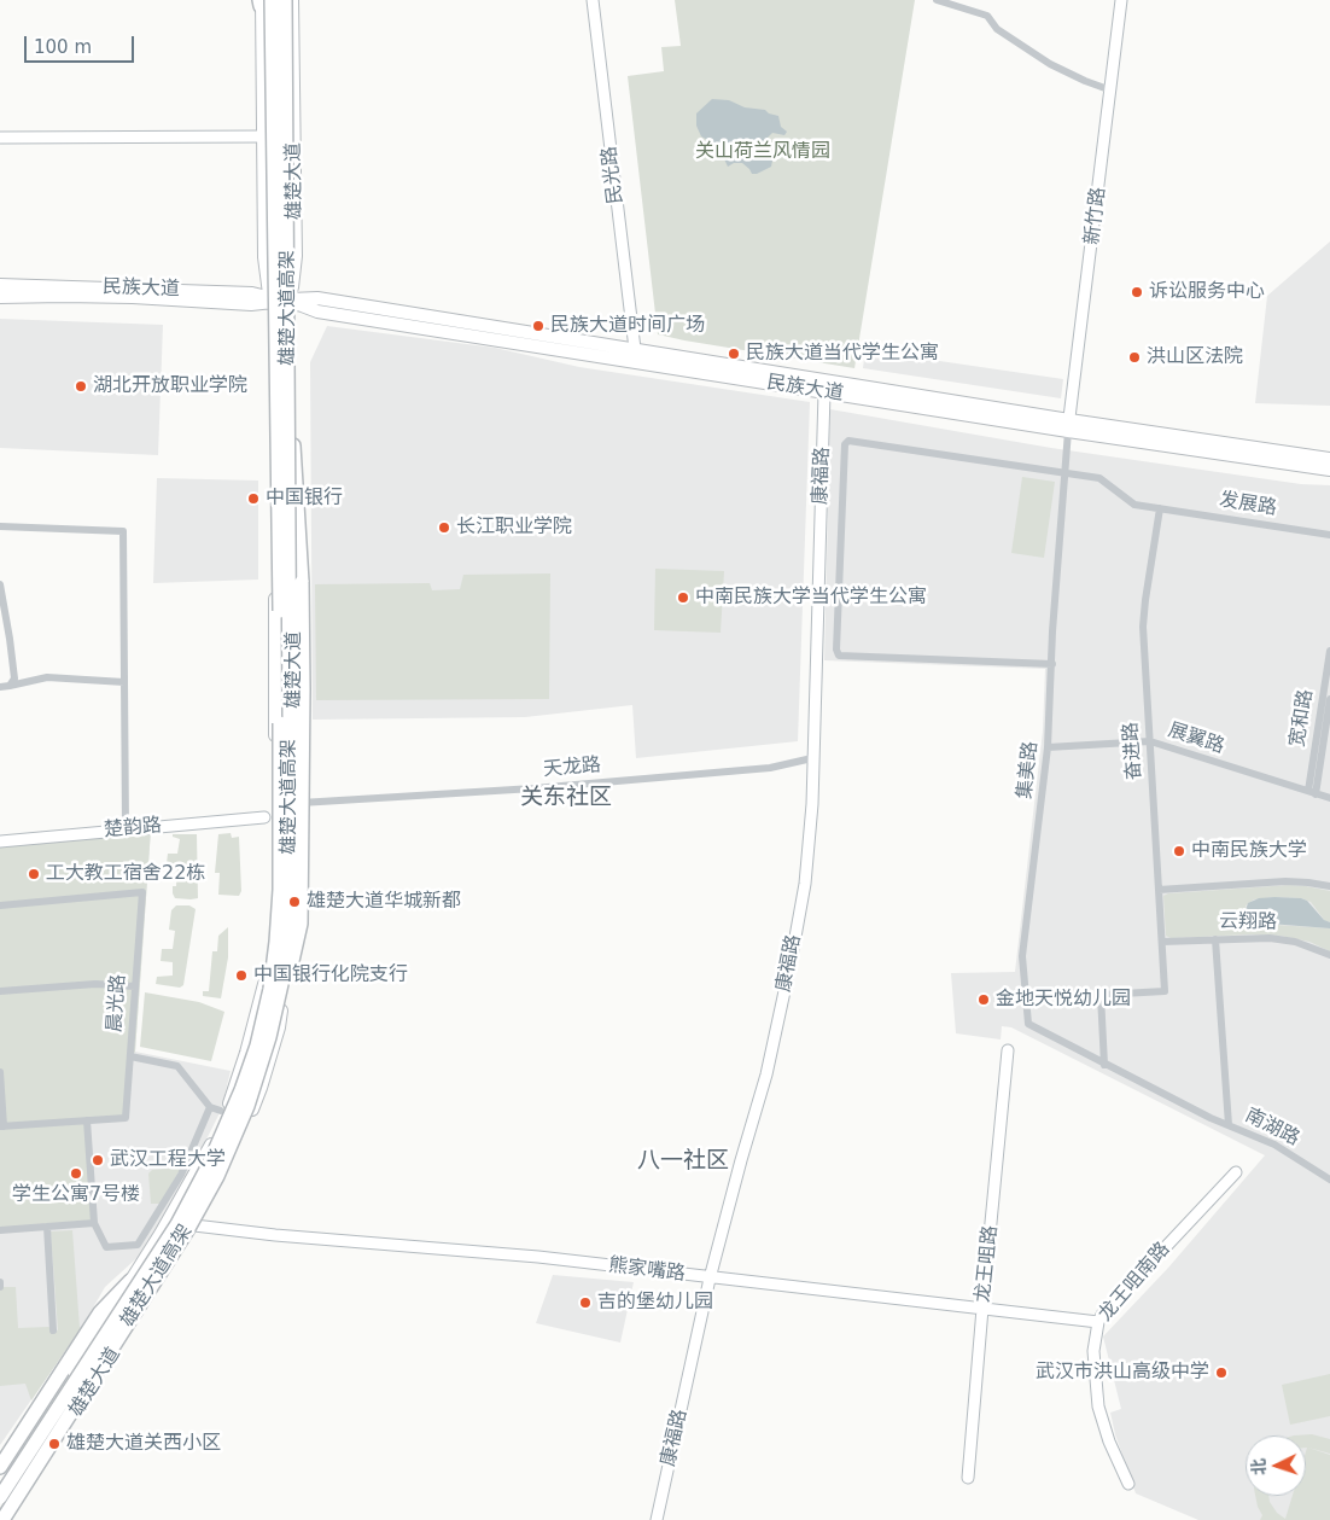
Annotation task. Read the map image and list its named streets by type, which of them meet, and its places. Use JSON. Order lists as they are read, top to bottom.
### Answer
{
  "streets": {
    "highway": ["雄楚大道高架"],
    "main road": ["雄楚大道", "民族大道"],
    "street": [
      "民光路",
      "新竹路",
      "康福路",
      "发展路",
      "宽和路",
      "展翼路",
      "奋进路",
      "天龙路",
      "集美路",
      "楚韵路",
      "云翔路",
      "晨光路",
      "南湖路",
      "龙王咀路",
      "熊家嘴路",
      "龙王咀南路"
    ]
  },
  "crossings": [
    ["民光路", "民族大道"],
    ["雄楚大道", "民族大道"],
    ["雄楚大道", "雄楚大道高架"],
    ["雄楚大道", "天龙路"],
    ["雄楚大道", "熊家嘴路"],
    ["新竹路", "民族大道"],
    ["新竹路", "集美路"],
    ["民族大道", "康福路"],
    ["民族大道", "集美路"],
    ["康福路", "天龙路"],
    ["康福路", "熊家嘴路"],
    ["发展路", "奋进路"],
    ["发展路", "集美路"],
    ["宽和路", "展翼路"],
    ["展翼路", "奋进路"],
    ["展翼路", "集美路"],
    ["奋进路", "集美路"],
    ["奋进路", "云翔路"],
    ["奋进路", "南湖路"],
    ["集美路", "南湖路"],
    ["龙王咀路", "熊家嘴路"],
    ["熊家嘴路", "龙王咀南路"]
  ],
  "districts": ["关东社区", "八一社区"],
  "parks": ["关山荷兰风情园"],
  "places": [
    "诉讼服务中心",
    "民族大道时间广场",
    "民族大道当代学生公寓",
    "洪山区法院",
    "湖北开放职业学院",
    "中国银行",
    "长江职业学院",
    "中南民族大学当代学生公寓",
    "中南民族大学",
    "工大教工宿舍22栋",
    "雄楚大道华城新都",
    "中国银行化院支行",
    "金地天悦幼儿园",
    "武汉工程大学",
    "学生公寓7号楼",
    "吉的堡幼儿园",
    "武汉市洪山高级中学",
    "雄楚大道关西小区"
  ],
  "scale_bar": "100 m",
  "north": "left"
}
